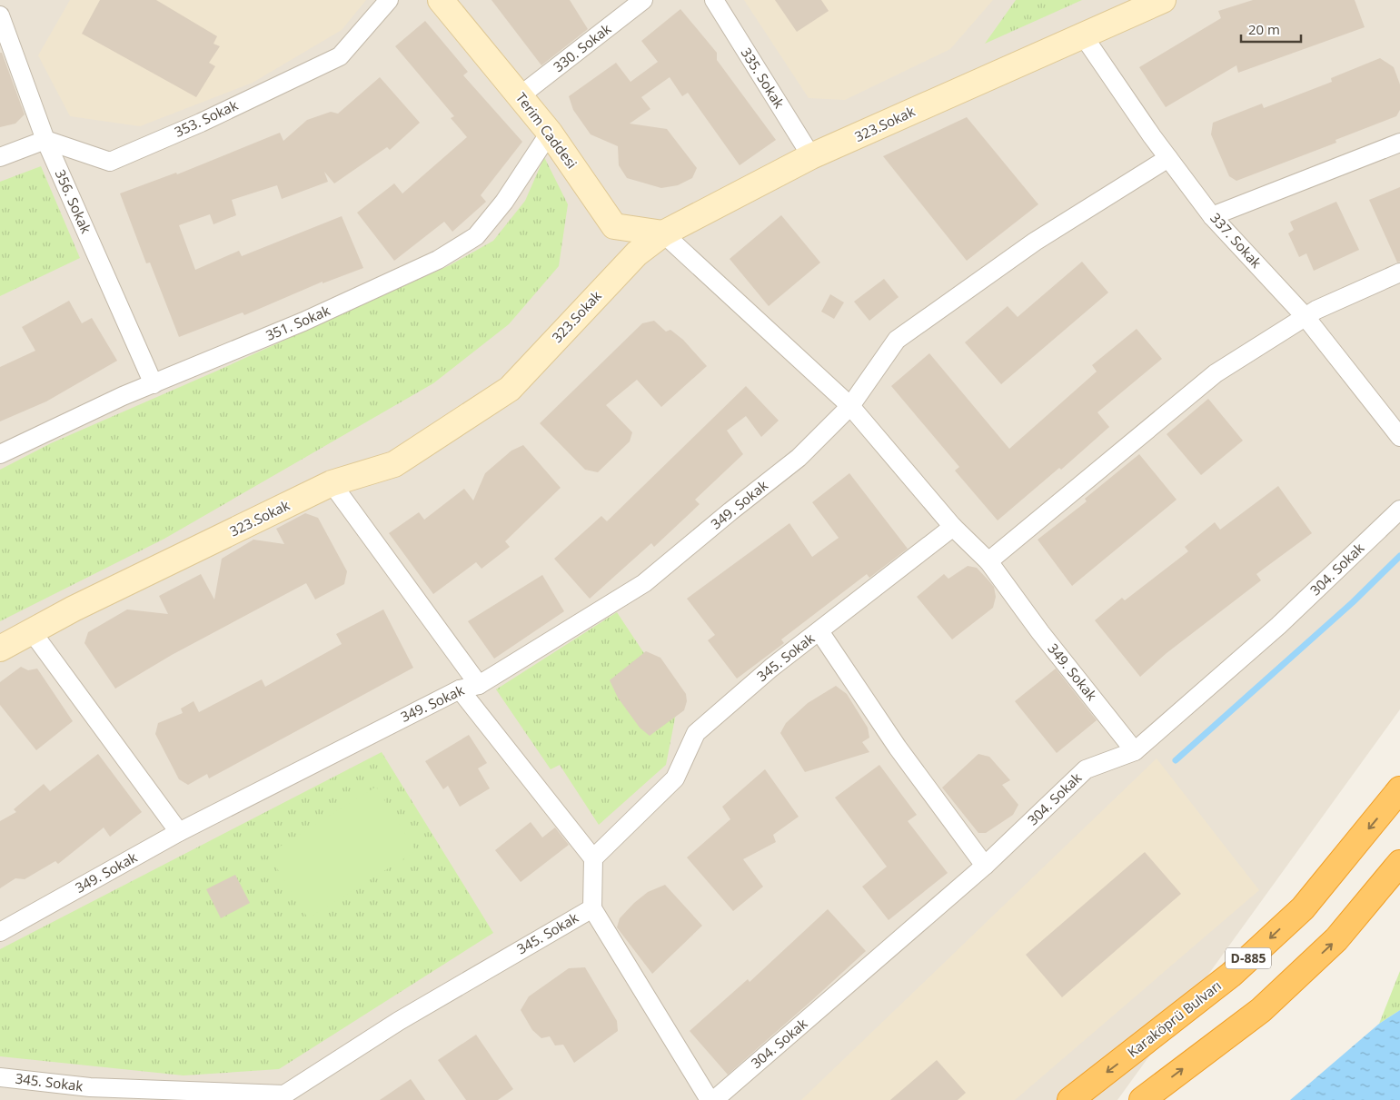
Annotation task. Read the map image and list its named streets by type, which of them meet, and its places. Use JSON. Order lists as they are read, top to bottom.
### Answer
{
  "streets": {
    "highway": ["D-885", "Karaköprü Bulvarı"],
    "street": [
      "330. Sokak",
      "335. Sokak",
      "353. Sokak",
      "323.Sokak",
      "Terim Caddesi",
      "356. Sokak",
      "337. Sokak",
      "351. Sokak",
      "349. Sokak",
      "304. Sokak",
      "345. Sokak"
    ]
  },
  "crossings": [
    ["330. Sokak", "Terim Caddesi"],
    ["335. Sokak", "323.Sokak"],
    ["353. Sokak", "356. Sokak"],
    ["323.Sokak", "Terim Caddesi"],
    ["323.Sokak", "337. Sokak"],
    ["323.Sokak", "349. Sokak"],
    ["Terim Caddesi", "351. Sokak"],
    ["Terim Caddesi", "349. Sokak"],
    ["356. Sokak", "351. Sokak"],
    ["349. Sokak", "304. Sokak"],
    ["349. Sokak", "345. Sokak"]
  ],
  "scale_bar": "20 m"
}
